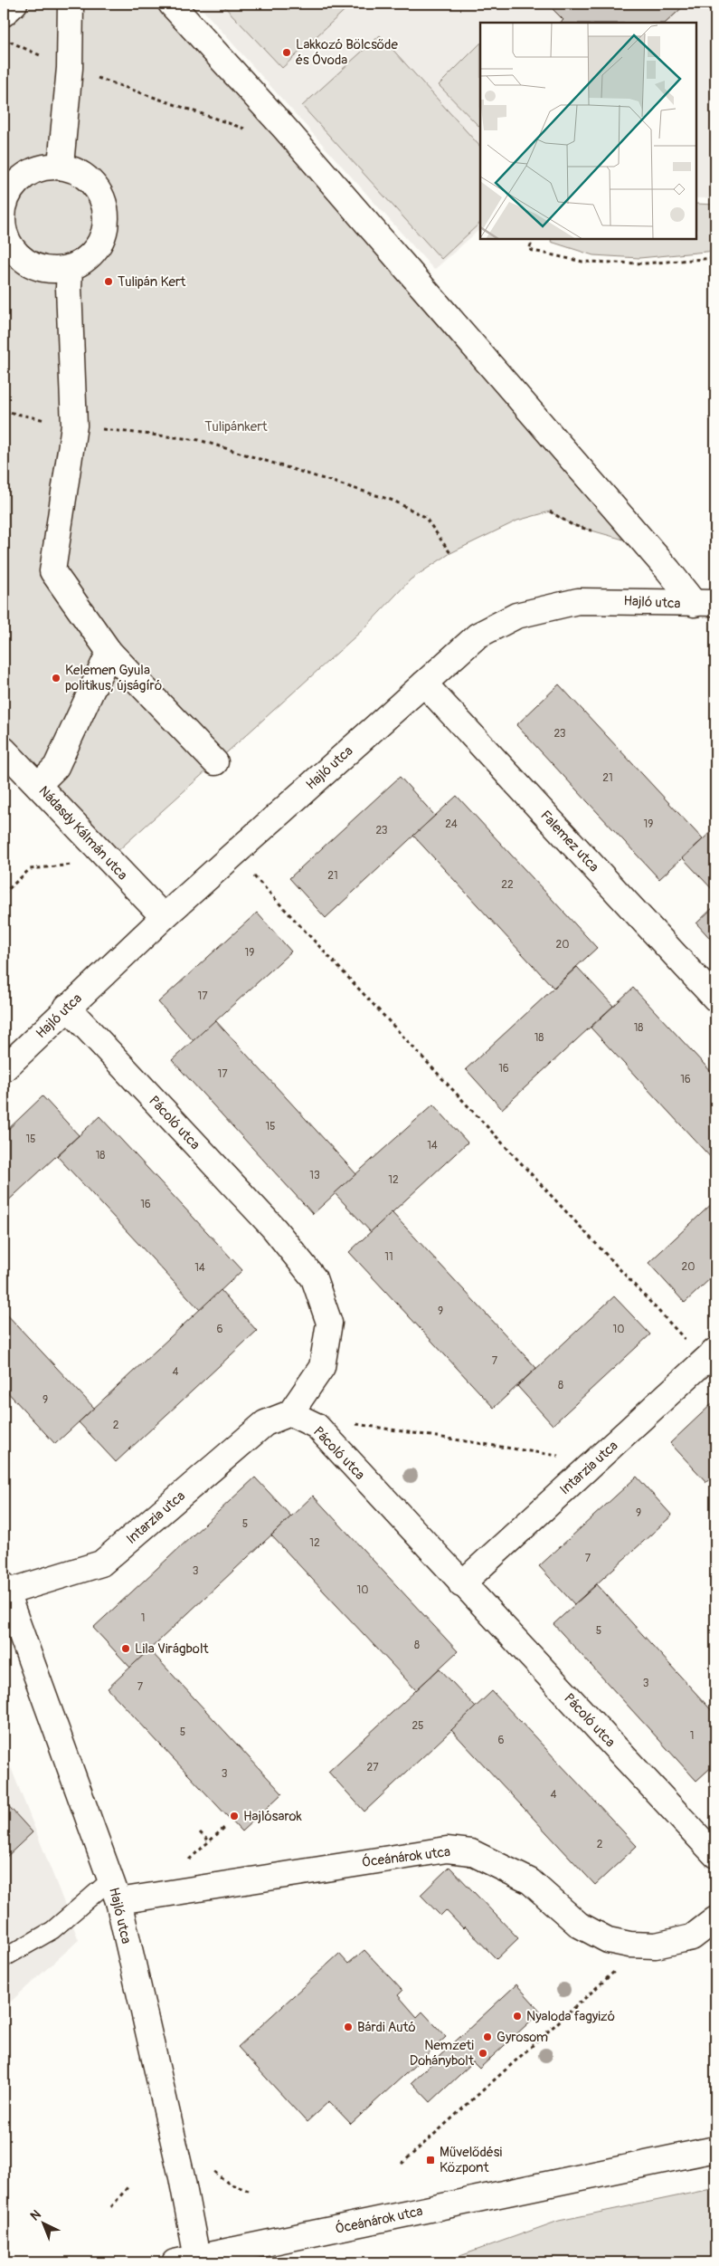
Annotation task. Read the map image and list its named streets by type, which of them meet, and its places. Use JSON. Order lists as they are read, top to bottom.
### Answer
{
  "streets": {
    "street": [
      "Hajló utca",
      "Nádasdy Kálmán utca",
      "Falemez utca",
      "Pácoló utca",
      "Intarzia utca",
      "Óceánárok utca"
    ]
  },
  "crossings": [
    ["Hajló utca", "Nádasdy Kálmán utca"],
    ["Hajló utca", "Falemez utca"],
    ["Hajló utca", "Pácoló utca"],
    ["Hajló utca", "Intarzia utca"],
    ["Hajló utca", "Óceánárok utca"],
    ["Pácoló utca", "Intarzia utca"]
  ],
  "parks": ["Tulipánkert"],
  "places": {
    "other": [
      "Lakkozó Bölcsőde és Óvoda",
      "Tulipán Kert",
      "Kelemen Gyula politikus, újságíró",
      "Lila Virágbolt",
      "Hajlósarok",
      "Nyaloda fagyizó",
      "Bárdi Autó",
      "Gyrosom",
      "Nemzeti Dohánybolt"
    ],
    "transit": ["Művelődési Központ"]
  },
  "house_numbers": [
    "23",
    "21",
    "24",
    "19",
    "23",
    "21",
    "22",
    "20",
    "19",
    "17",
    "18",
    "18",
    "16",
    "17",
    "16",
    "15",
    "15",
    "14",
    "18",
    "13",
    "12",
    "16",
    "11",
    "20",
    "14",
    "9",
    "6",
    "10",
    "7",
    "4",
    "8",
    "9",
    "2",
    "9",
    "5",
    "12",
    "7",
    "3",
    "10",
    "1",
    "5",
    "8",
    "3",
    "7",
    "25",
    "5",
    "1",
    "6",
    "27",
    "3",
    "4",
    "2"
  ],
  "north": "top left"
}
